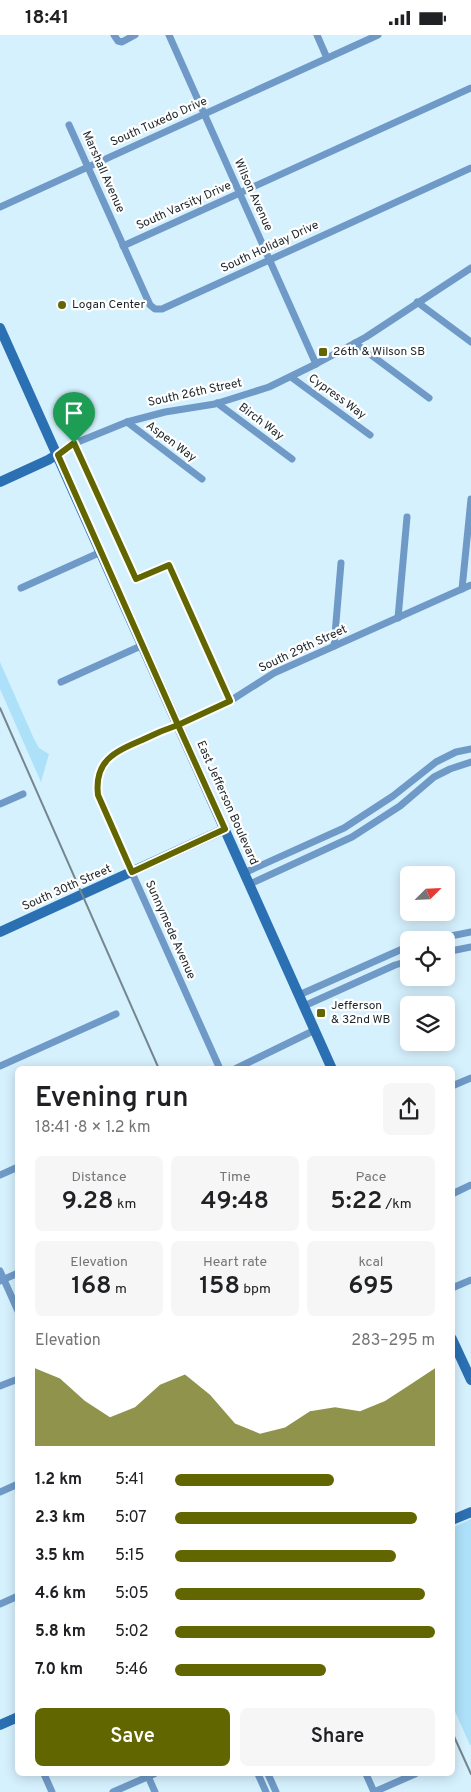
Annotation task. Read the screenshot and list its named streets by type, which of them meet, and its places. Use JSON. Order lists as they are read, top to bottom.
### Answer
{
  "streets": {
    "street": [
      "South Tuxedo Drive",
      "Marshall Avenue",
      "Wilson Avenue",
      "South Varsity Drive",
      "South Holiday Drive",
      "South 26th Street",
      "Cypress Way",
      "Birch Way",
      "Aspen Way",
      "South 29th Street",
      "East Jefferson Boulevard",
      "South 30th Street",
      "Sunnymede Avenue"
    ]
  },
  "crossings": [
    ["South Tuxedo Drive", "Marshall Avenue"],
    ["South Tuxedo Drive", "Wilson Avenue"],
    ["Marshall Avenue", "South Varsity Drive"],
    ["Marshall Avenue", "South Holiday Drive"],
    ["Wilson Avenue", "South Varsity Drive"],
    ["Wilson Avenue", "South Holiday Drive"],
    ["Wilson Avenue", "South 26th Street"],
    ["South 26th Street", "Cypress Way"],
    ["South 26th Street", "Birch Way"],
    ["South 26th Street", "Aspen Way"],
    ["South 26th Street", "East Jefferson Boulevard"],
    ["South 29th Street", "East Jefferson Boulevard"],
    ["South 29th Street", "Sunnymede Avenue"],
    ["East Jefferson Boulevard", "South 30th Street"],
    ["South 30th Street", "Sunnymede Avenue"]
  ],
  "places": {
    "other": ["Logan Center"],
    "transit": ["26th & Wilson SB", "Jefferson & 32nd WB"]
  },
  "north": "top right",
  "page": {
    "status": "18:41",
    "heading": ["Evening run", "18:41 · 8 × 1.2 km"],
    "stats": [
      ["Distance", "9.28 km"],
      ["Time", "49:48"],
      ["Pace", "5:22 /km"],
      ["Elevation", "168 m"],
      ["Heart rate", "158 bpm"],
      ["kcal", "695"]
    ],
    "chart": ["Elevation", "283–295 m"],
    "list": [
      {
        "name": "1.2 km",
        "note": "5:41"
      },
      {
        "name": "2.3 km",
        "note": "5:07"
      },
      {
        "name": "3.5 km",
        "note": "5:15"
      },
      {
        "name": "4.6 km",
        "note": "5:05"
      },
      {
        "name": "5.8 km",
        "note": "5:02"
      },
      {
        "name": "7.0 km",
        "note": "5:46"
      }
    ],
    "buttons": ["Save", "Share"]
  }
}
